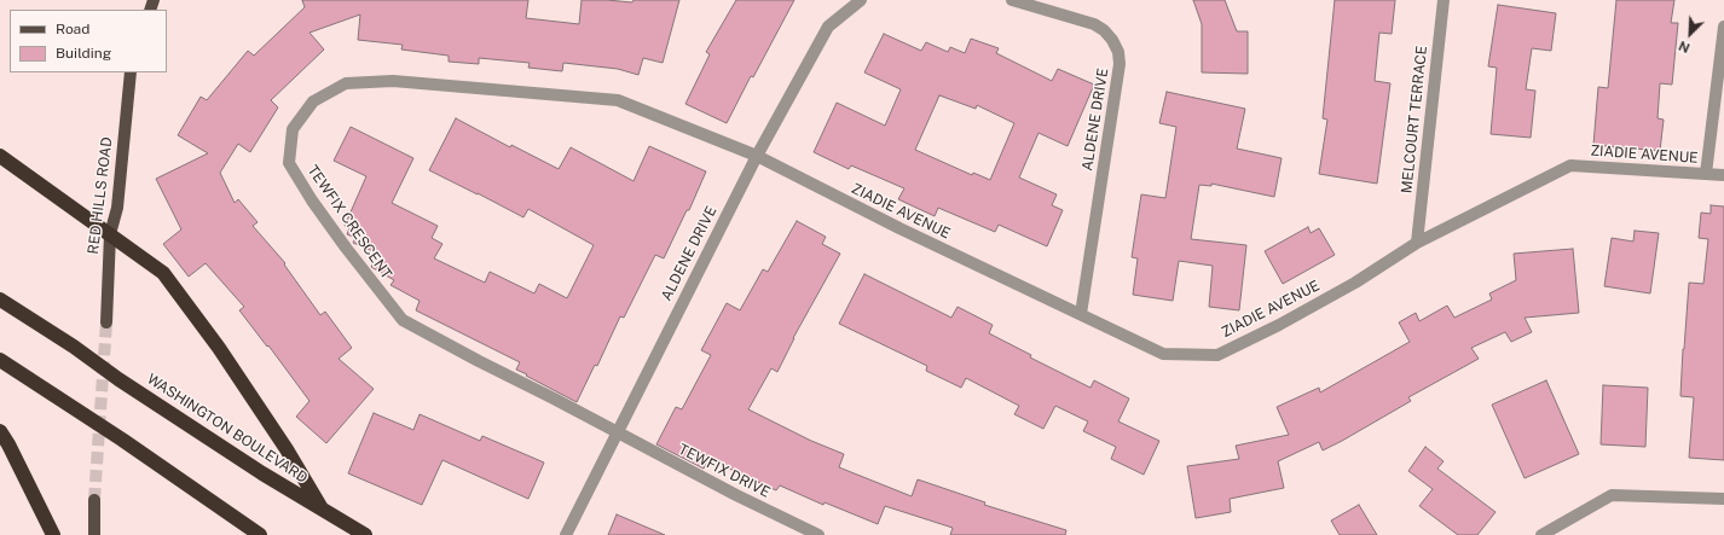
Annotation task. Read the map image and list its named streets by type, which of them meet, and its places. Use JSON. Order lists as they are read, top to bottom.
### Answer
{
  "streets": {
    "highway": ["WASHINGTON BOULEVARD"],
    "main road": ["RED HILLS ROAD"],
    "street": [
      "ALDENE DRIVE",
      "MELCOURT TERRACE",
      "ZIADIE AVENUE",
      "TEWFIX CRESCENT",
      "TEWFIX DRIVE"
    ]
  },
  "crossings": [
    ["ALDENE DRIVE", "ZIADIE AVENUE"],
    ["ALDENE DRIVE", "TEWFIX CRESCENT"],
    ["ALDENE DRIVE", "TEWFIX DRIVE"],
    ["MELCOURT TERRACE", "ZIADIE AVENUE"],
    ["ZIADIE AVENUE", "TEWFIX CRESCENT"],
    ["TEWFIX CRESCENT", "TEWFIX DRIVE"]
  ],
  "legend": ["Road", "Building"],
  "north": "bottom left"
}
